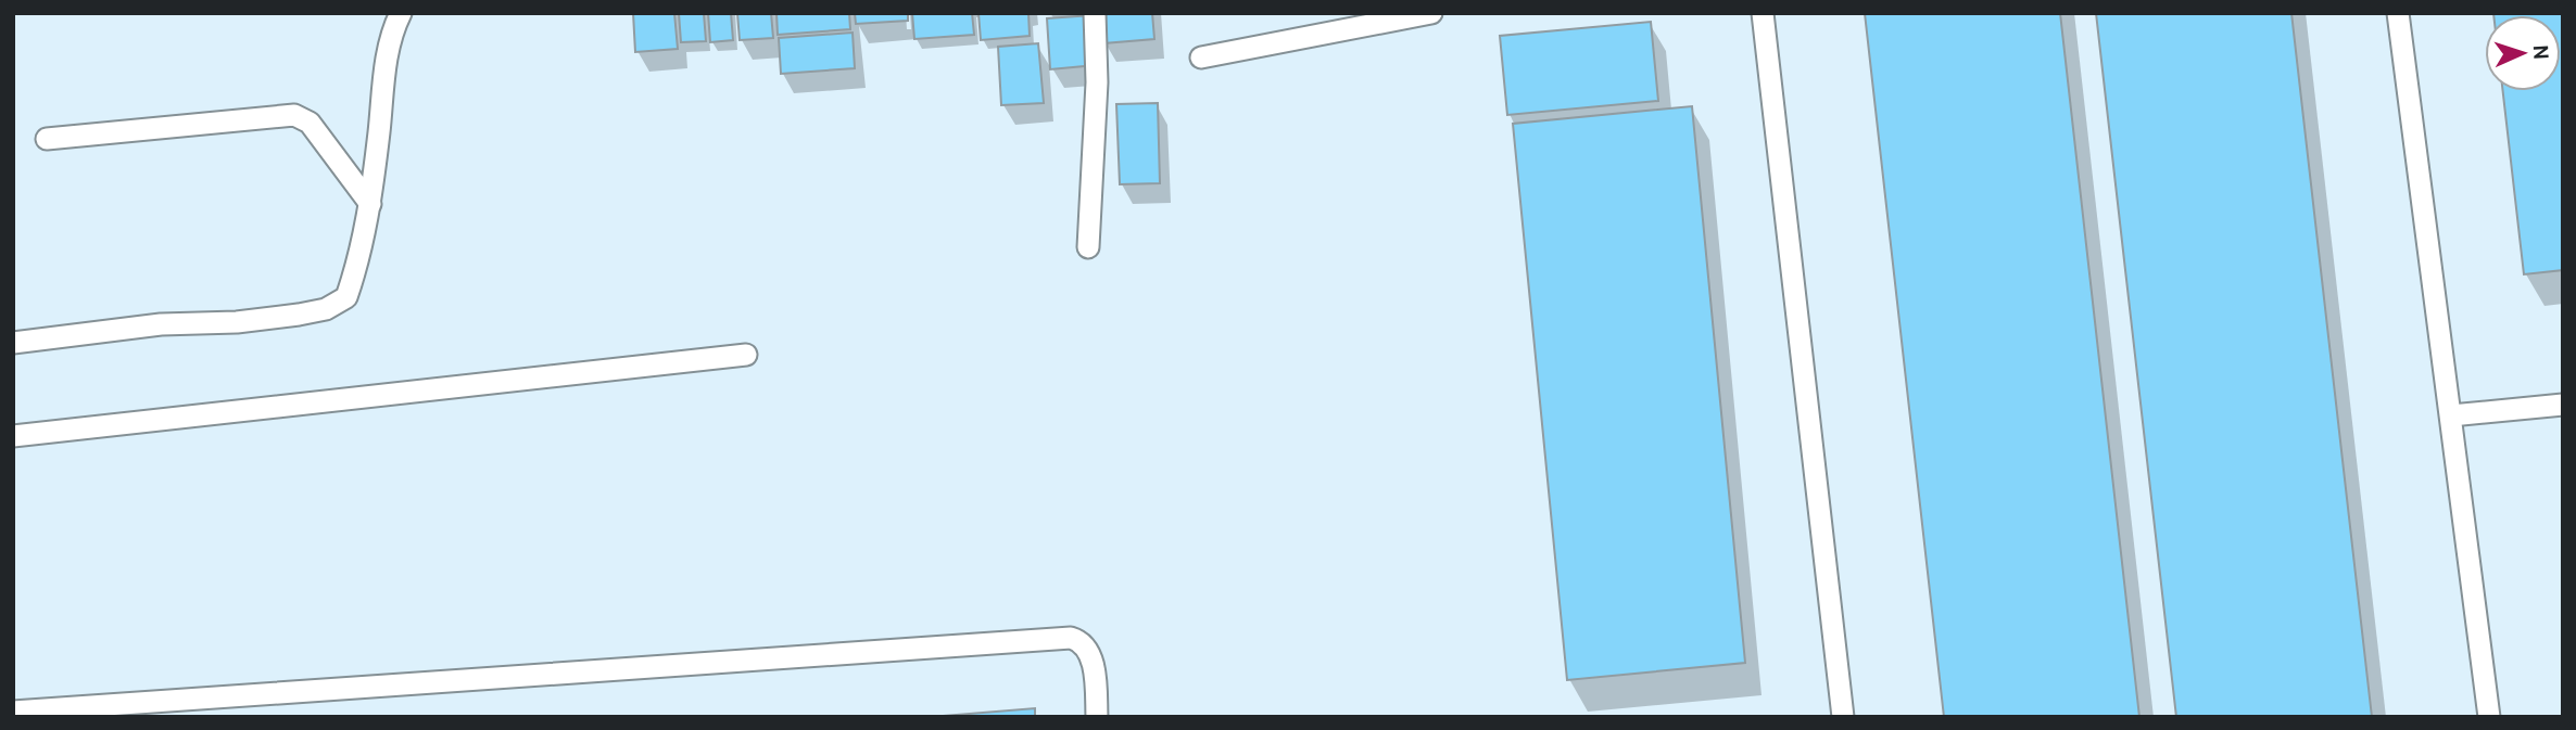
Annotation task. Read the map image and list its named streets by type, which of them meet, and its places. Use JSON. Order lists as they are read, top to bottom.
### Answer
{
  "north": "right"
}
